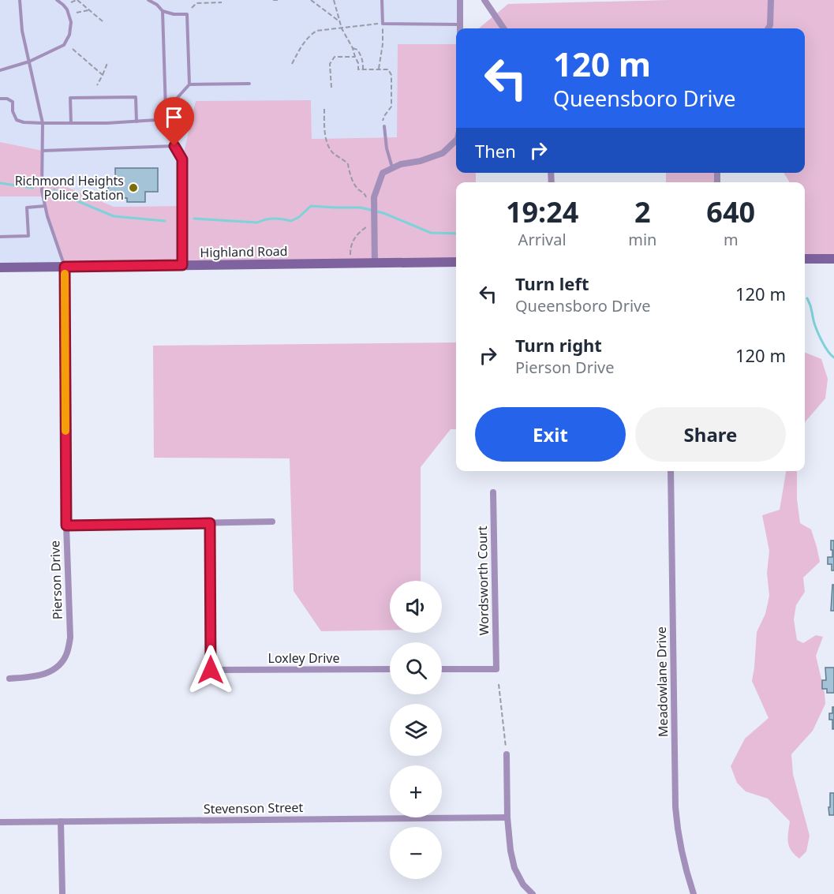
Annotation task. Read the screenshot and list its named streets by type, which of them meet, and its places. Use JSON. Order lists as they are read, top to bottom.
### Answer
{
  "streets": {
    "street": [
      "Highland Road",
      "Pierson Drive",
      "Wordsworth Court",
      "Loxley Drive",
      "Meadowlane Drive",
      "Stevenson Street"
    ]
  },
  "crossings": [
    ["Highland Road", "Pierson Drive"]
  ],
  "places": ["Richmond Heights Police Station"],
  "page": {
    "turn": ["120 m", "Queensboro Drive"],
    "then": "Then",
    "eta": [
      "19:24",
      "Arrival",
      "2",
      "min",
      "640",
      "m"
    ],
    "list": [
      {
        "name": "Turn left",
        "note": "Queensboro Drive",
        "value": "120 m"
      },
      {
        "name": "Turn right",
        "note": "Pierson Drive",
        "value": "120 m"
      }
    ],
    "buttons": ["Exit", "Share"],
    "map_buttons": ["+", "−"]
  }
}
